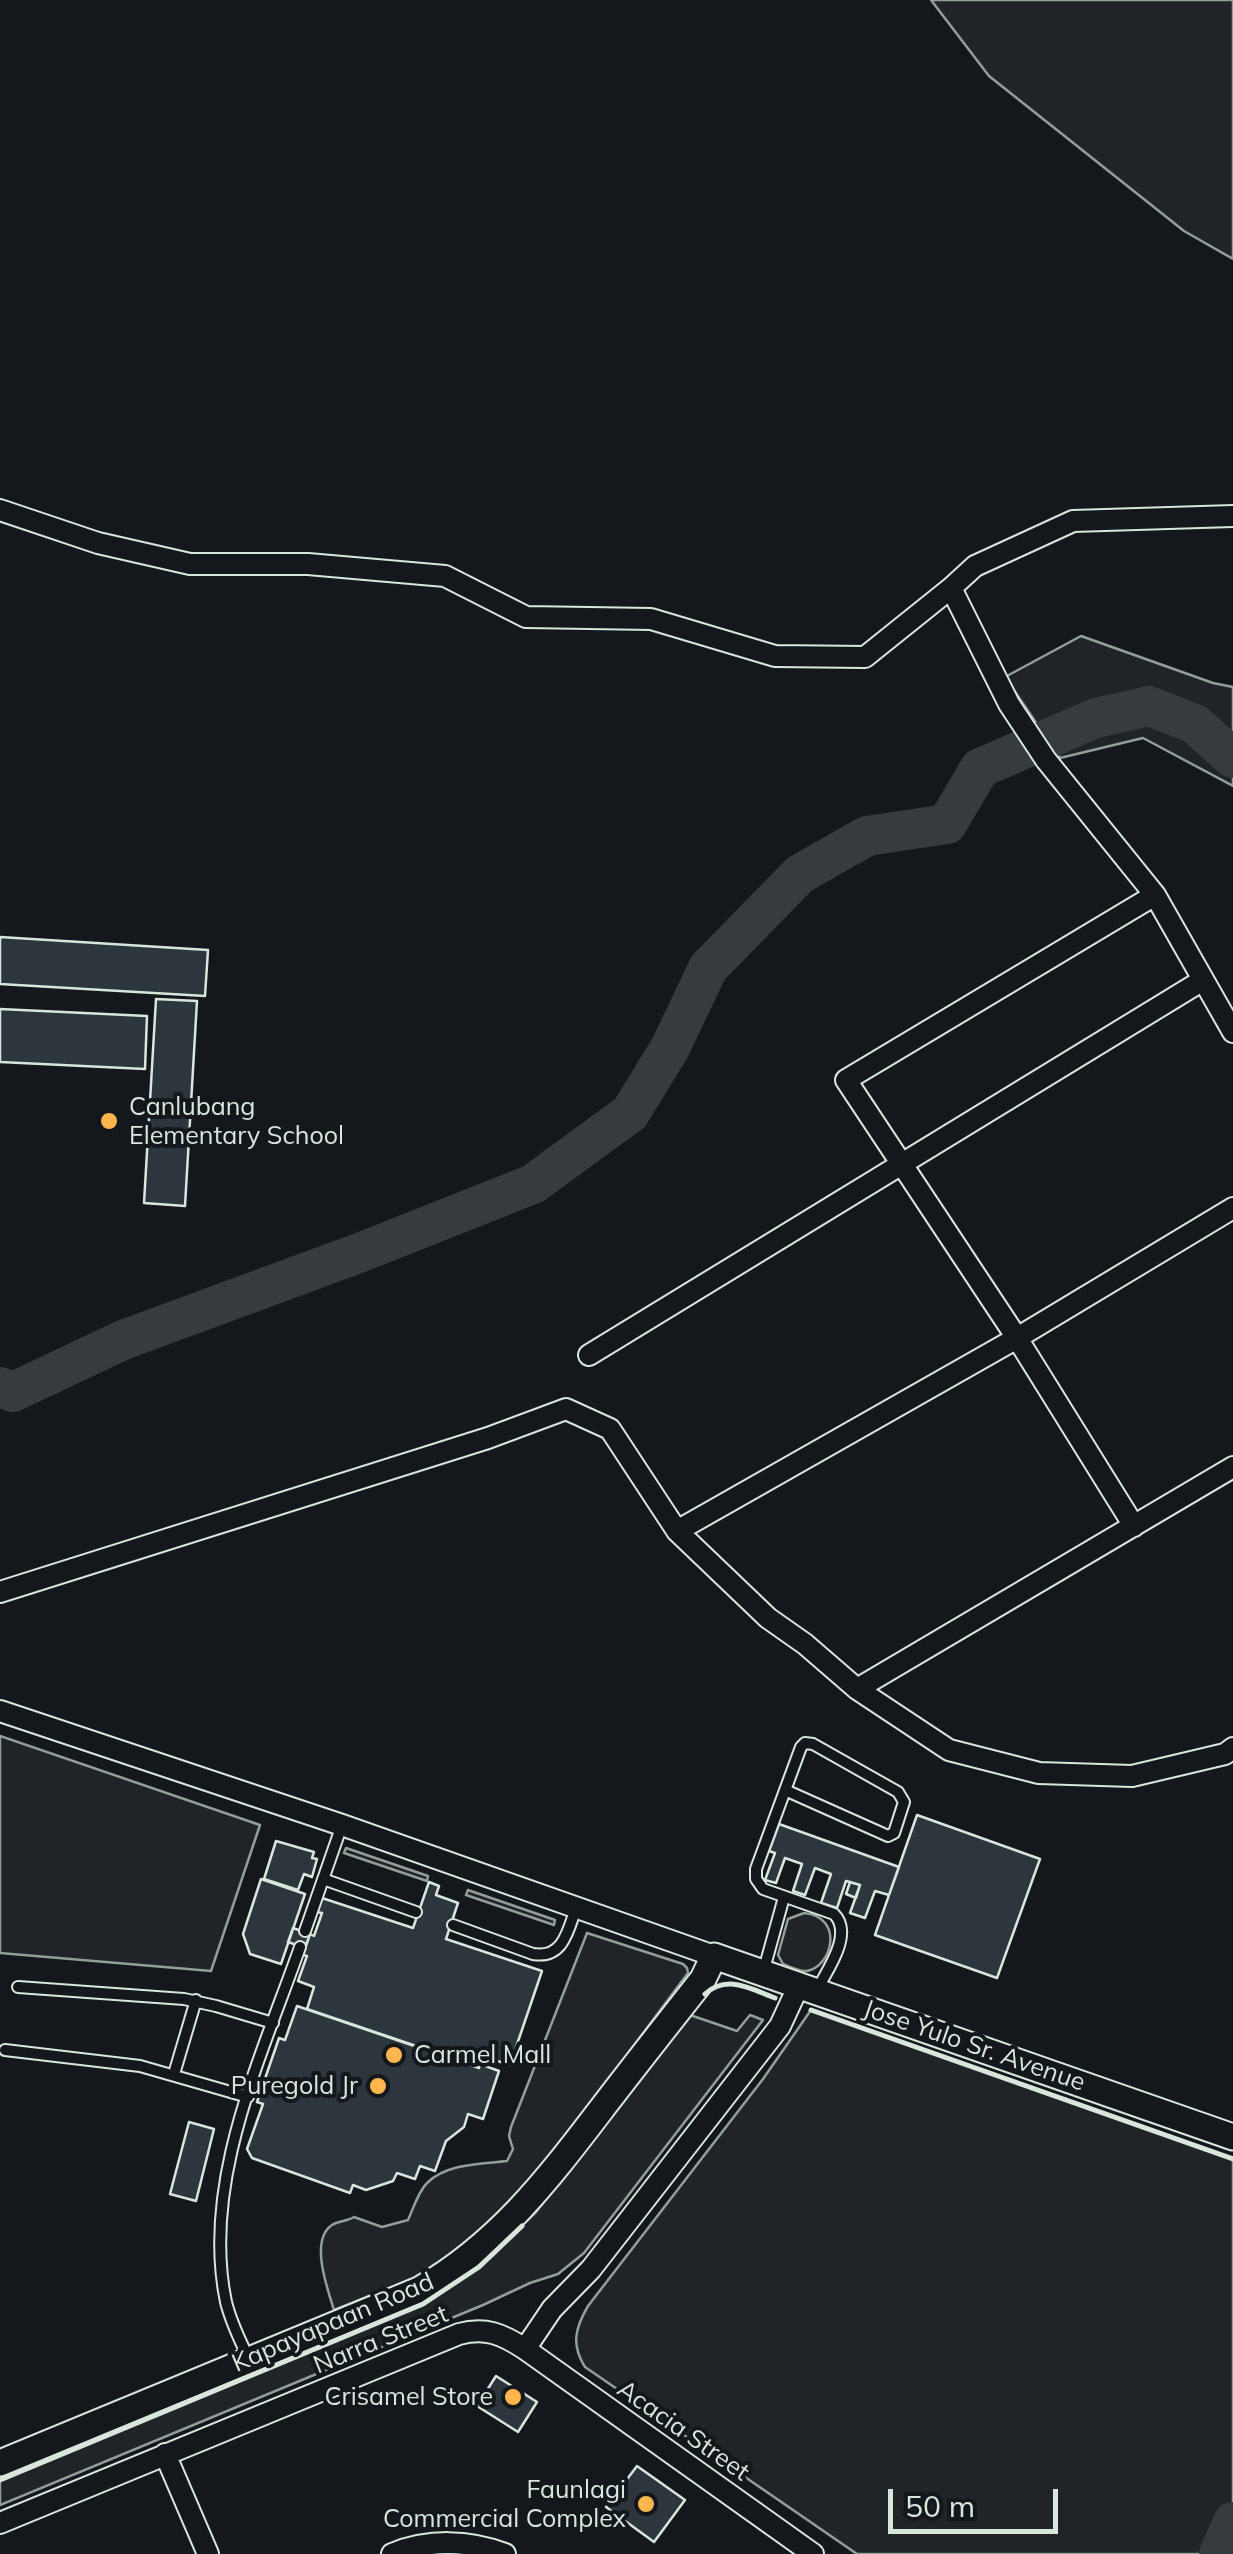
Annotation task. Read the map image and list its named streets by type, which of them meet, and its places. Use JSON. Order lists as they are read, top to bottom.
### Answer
{
  "streets": {
    "street": [
      "Jose Yulo Sr. Avenue",
      "Kapayapaan Road",
      "Narra Street",
      "Acacia Street"
    ]
  },
  "crossings": [
    ["Jose Yulo Sr. Avenue", "Kapayapaan Road"],
    ["Narra Street", "Acacia Street"]
  ],
  "places": [
    "Canlubang Elementary School",
    "Carmel Mall",
    "Puregold Jr",
    "Crisamel Store",
    "Faunlagi Commercial Complex"
  ],
  "scale_bar": "50 m"
}
